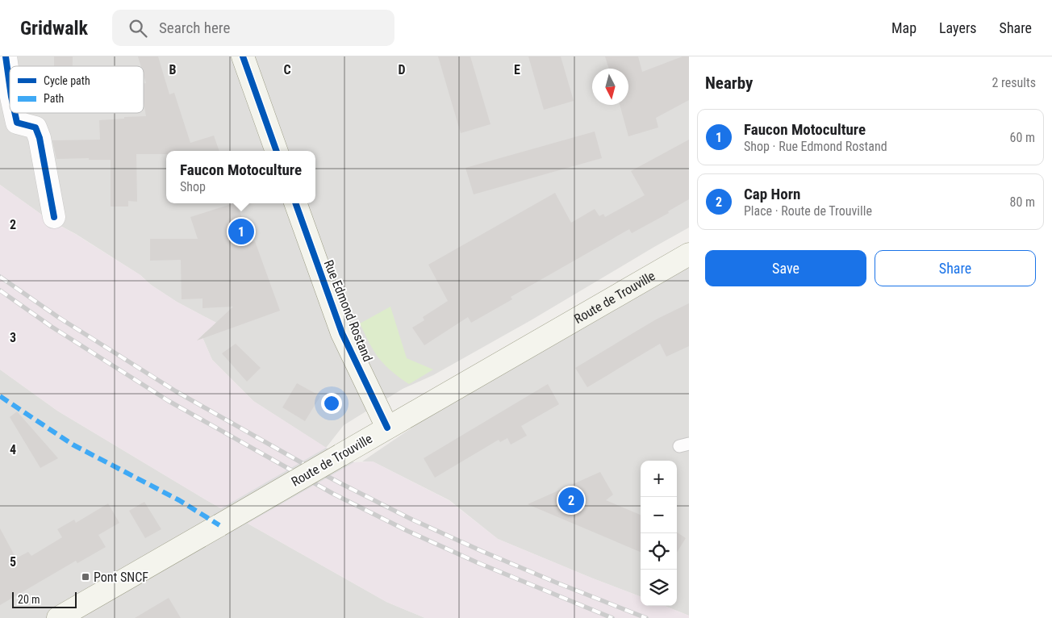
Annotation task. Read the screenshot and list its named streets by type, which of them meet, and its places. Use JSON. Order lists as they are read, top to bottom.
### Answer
{
  "streets": {
    "main road": ["Route de Trouville", "Rue Edmond Rostand"]
  },
  "crossings": [
    ["Route de Trouville", "Rue Edmond Rostand"]
  ],
  "places": {
    "transit": ["Pont SNCF"]
  },
  "legend": ["Cycle path", "Path"],
  "scale_bar": "20 m",
  "north": "bottom",
  "page": {
    "header": "Gridwalk",
    "search": "Search here",
    "nav": ["Map", "Layers", "Share"],
    "heading": ["Nearby", "2 results"],
    "list": [
      {
        "mark": "1",
        "name": "Faucon Motoculture",
        "note": "Shop · Rue Edmond Rostand",
        "value": "60 m"
      },
      {
        "mark": "2",
        "name": "Cap Horn",
        "note": "Place · Route de Trouville",
        "value": "80 m"
      }
    ],
    "popup": ["Faucon Motoculture", "Shop"],
    "pins": ["1", "2"],
    "buttons": ["Save", "Share"],
    "map_buttons": ["+", "−"],
    "scale": "20 m"
  },
  "grid": {
    "columns": [
      "B",
      "C",
      "D",
      "E"
    ],
    "rows": [
      "2",
      "3",
      "4",
      "5"
    ]
  }
}
